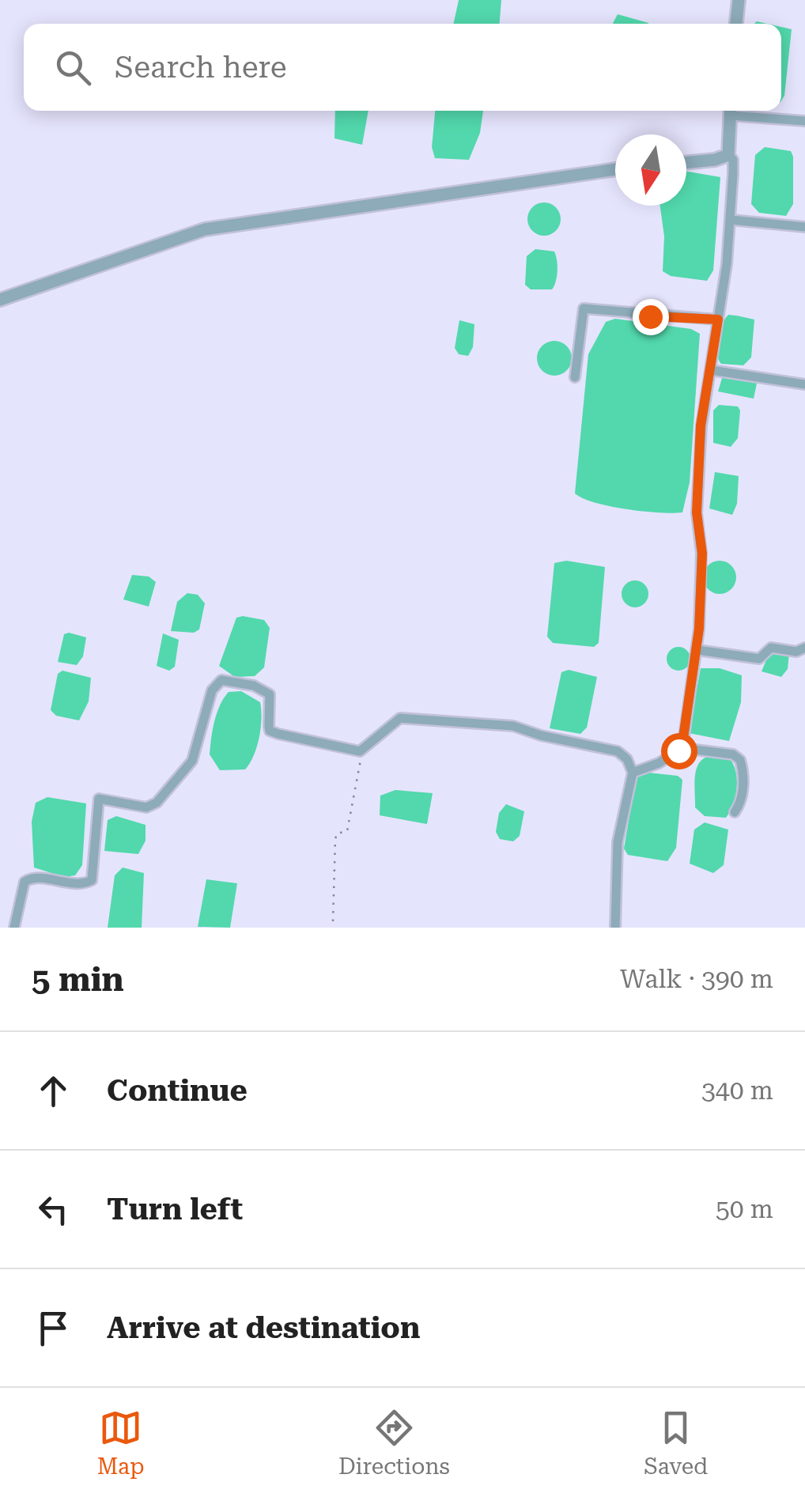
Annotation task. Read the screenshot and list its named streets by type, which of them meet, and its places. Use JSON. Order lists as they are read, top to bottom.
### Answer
{
  "north": "bottom",
  "page": {
    "search": "Search here",
    "heading": ["5 min", "Walk · 390 m"],
    "list": [
      ["Continue", "340 m"],
      ["Turn left", "50 m"],
      "Arrive at destination"
    ],
    "nav": ["Map", "Directions", "Saved"]
  }
}
